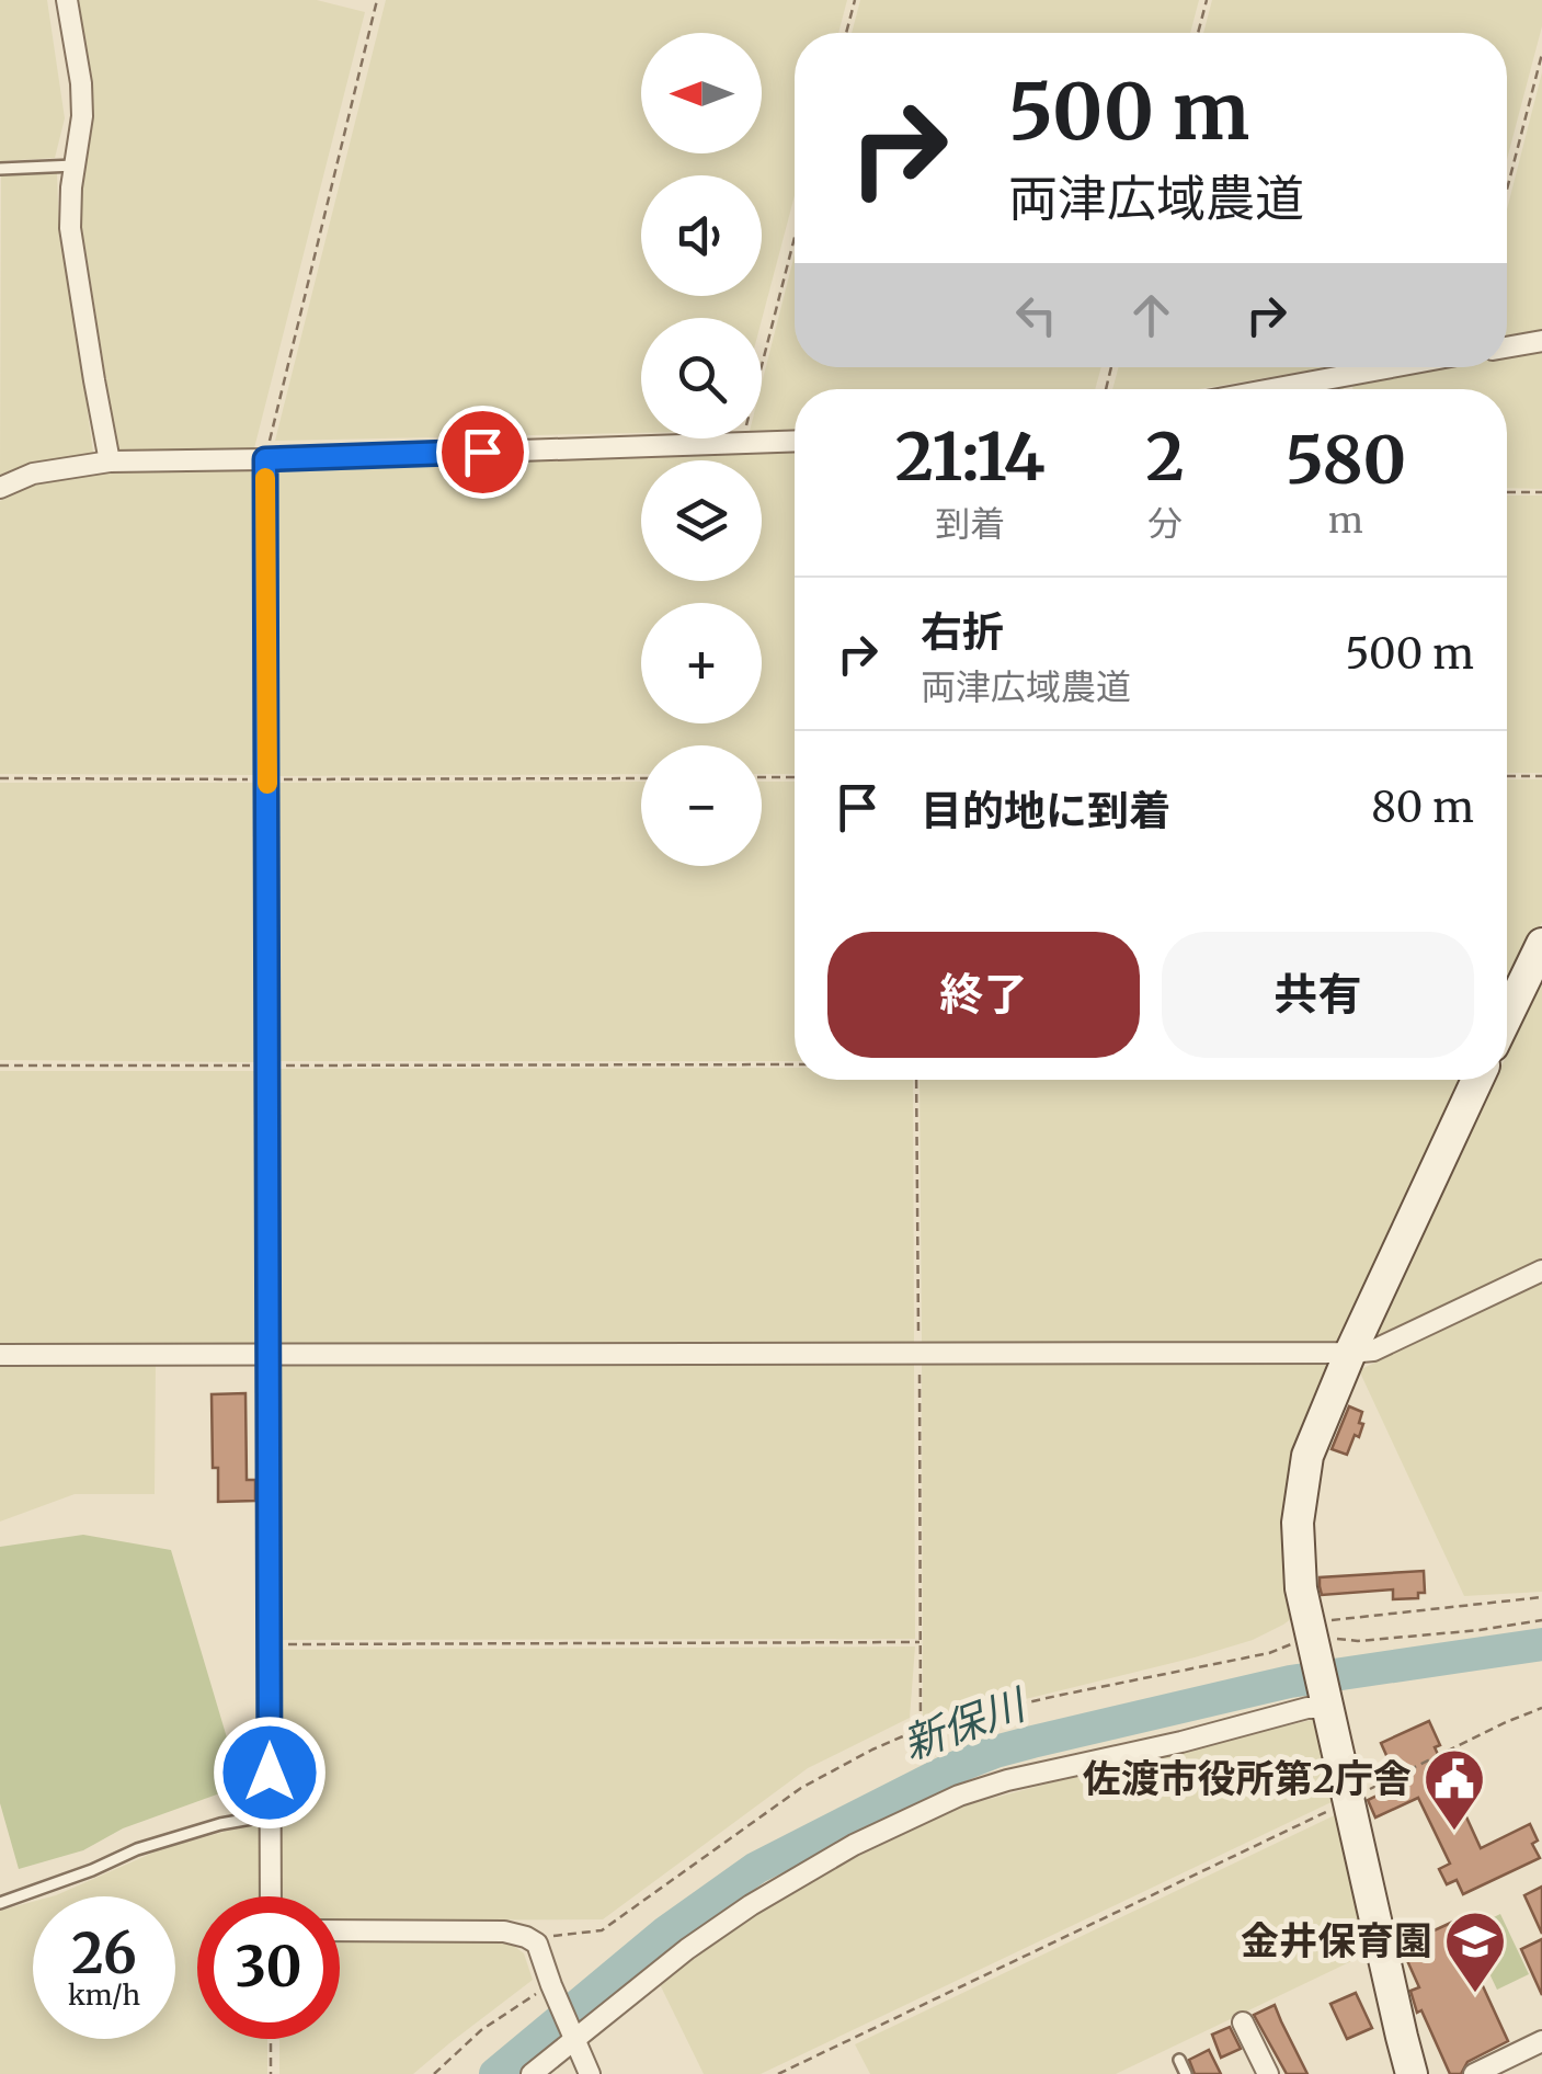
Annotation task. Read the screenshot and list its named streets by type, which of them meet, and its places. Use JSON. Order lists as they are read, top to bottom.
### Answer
{
  "water": ["新保川"],
  "places": {
    "public building": ["佐渡市役所第2庁舎"],
    "school or university": ["金井保育園"]
  },
  "north": "left",
  "page": {
    "map_buttons": ["+", "−"],
    "turn": ["500 m", "両津広域農道"],
    "eta": [
      "21:14",
      "到着",
      "2",
      "分",
      "580",
      "m"
    ],
    "list": [
      {
        "name": "右折",
        "note": "両津広域農道",
        "value": "500 m"
      },
      {
        "name": "目的地に到着",
        "value": "80 m"
      }
    ],
    "buttons": ["終了", "共有"],
    "speed": "26 km/h",
    "limit": "30"
  }
}
